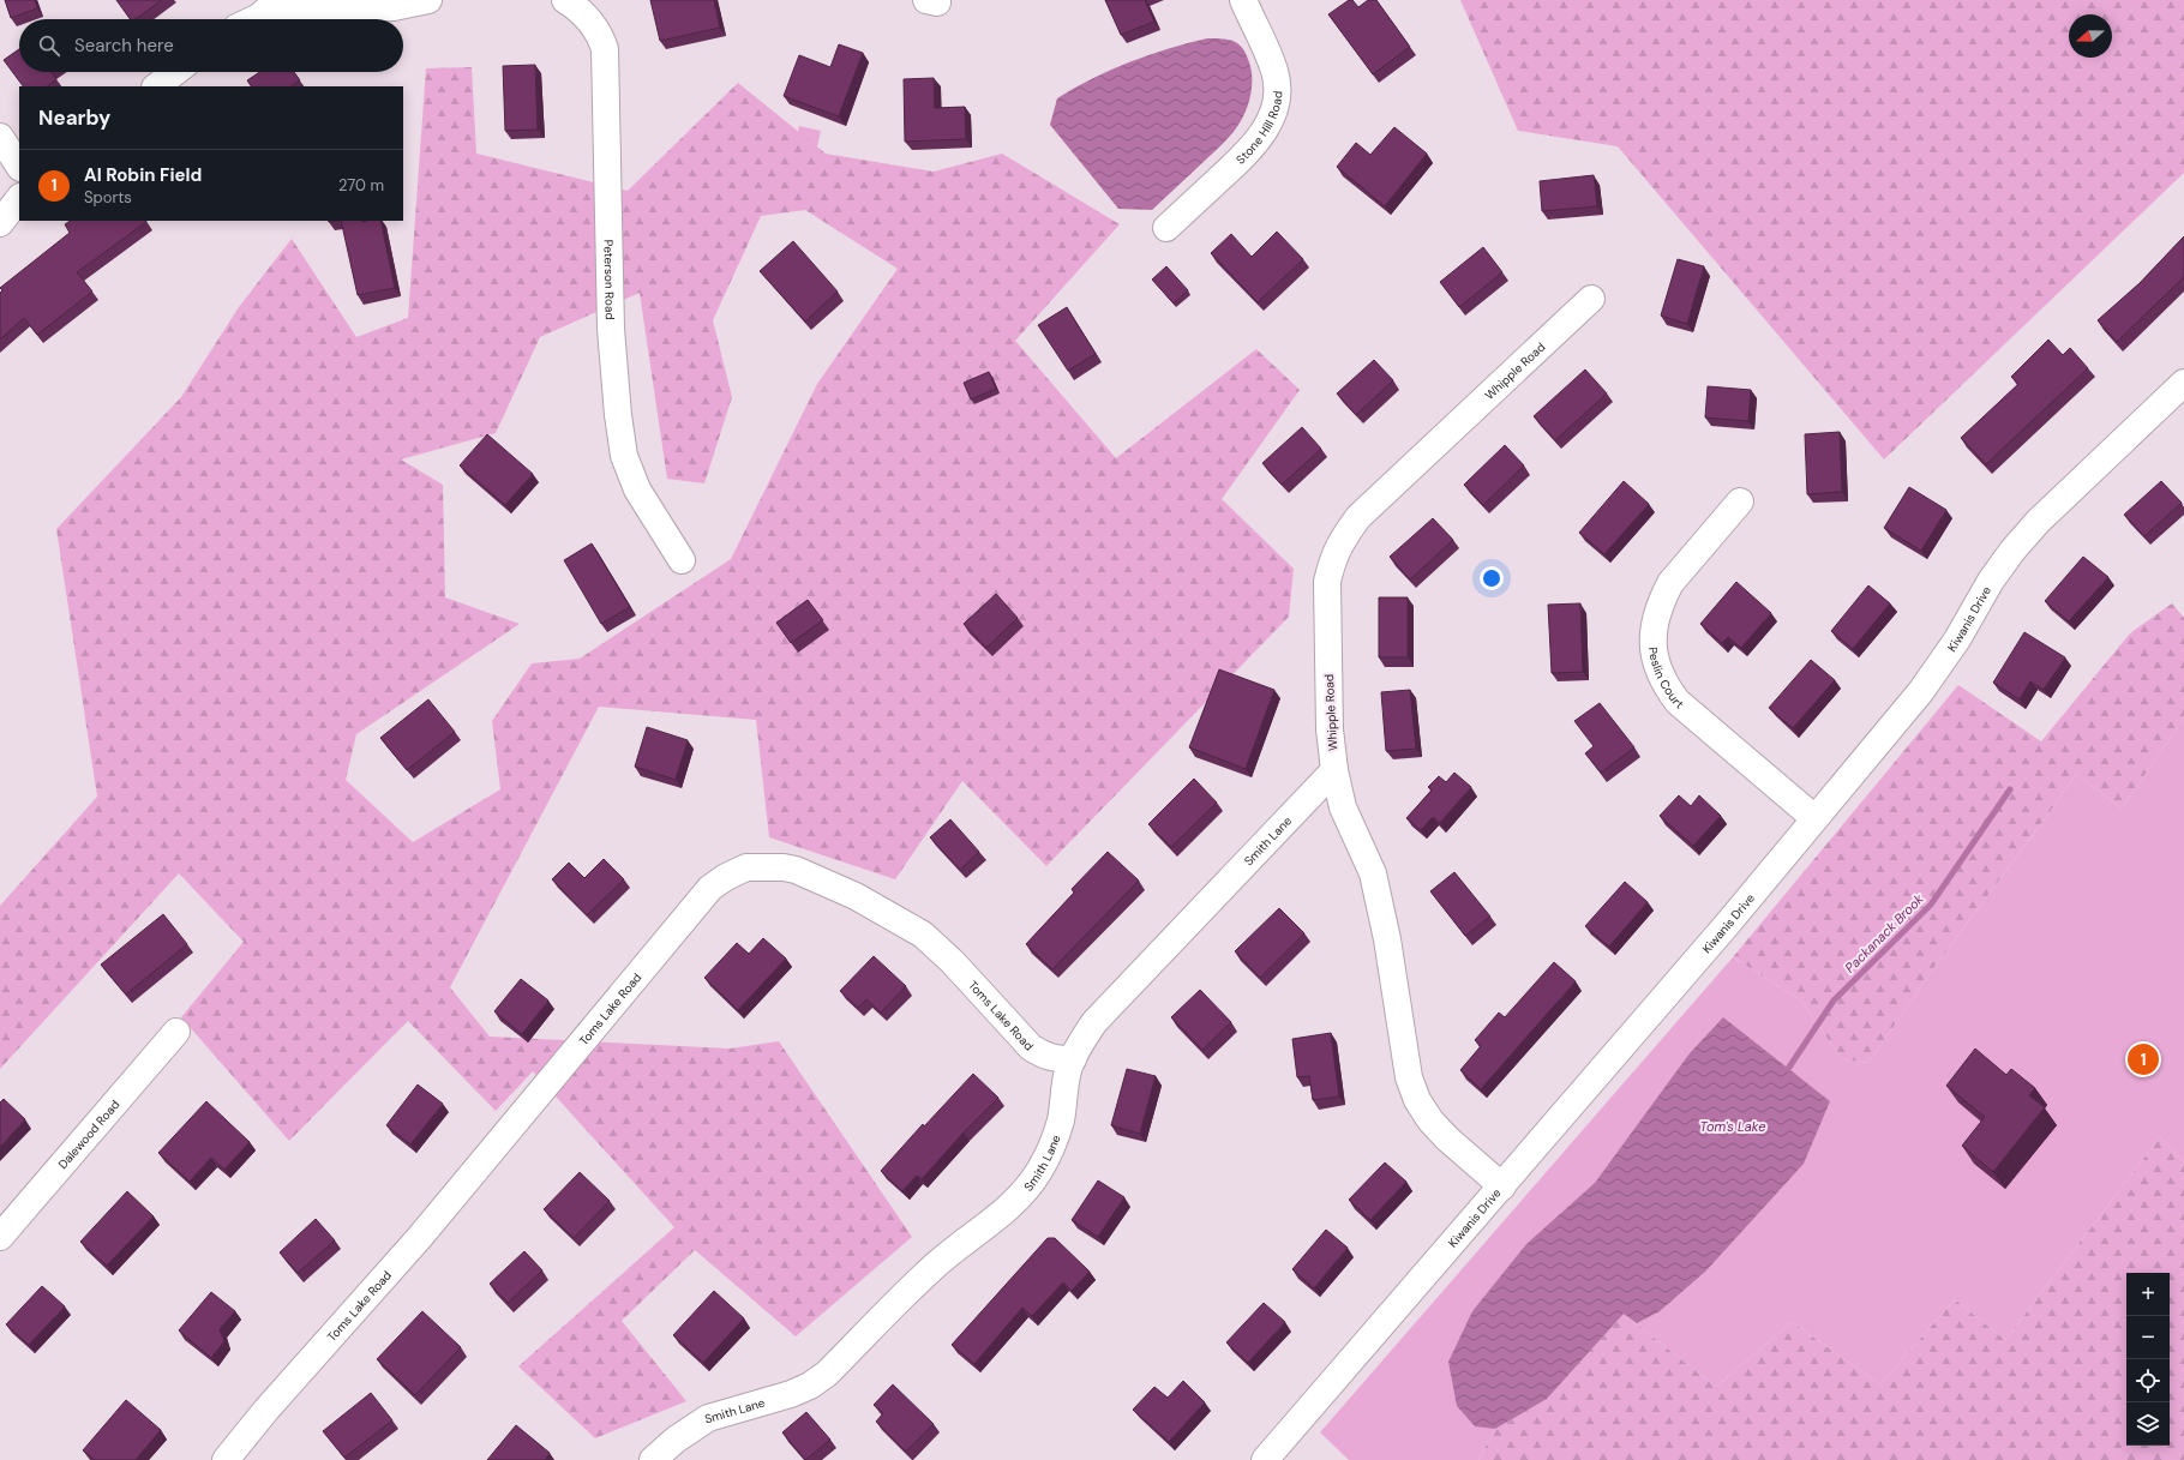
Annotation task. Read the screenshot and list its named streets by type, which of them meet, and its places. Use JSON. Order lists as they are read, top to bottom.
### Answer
{
  "streets": {
    "street": [
      "Stone Hill Road",
      "Peterson Road",
      "Whipple Road",
      "Kiwanis Drive",
      "Peslin Court",
      "Smith Lane",
      "Toms Lake Road",
      "Dalewood Road"
    ]
  },
  "crossings": [
    ["Whipple Road", "Kiwanis Drive"],
    ["Whipple Road", "Smith Lane"],
    ["Kiwanis Drive", "Peslin Court"],
    ["Smith Lane", "Toms Lake Road"]
  ],
  "water": ["Packanack Brook", "Tom's Lake"],
  "north": "left",
  "page": {
    "search": "Search here",
    "heading": "Nearby",
    "list": [
      {
        "mark": "1",
        "name": "Al Robin Field",
        "note": "Sports",
        "value": "270 m"
      }
    ],
    "pins": "1",
    "map_buttons": ["+", "−"]
  }
}
